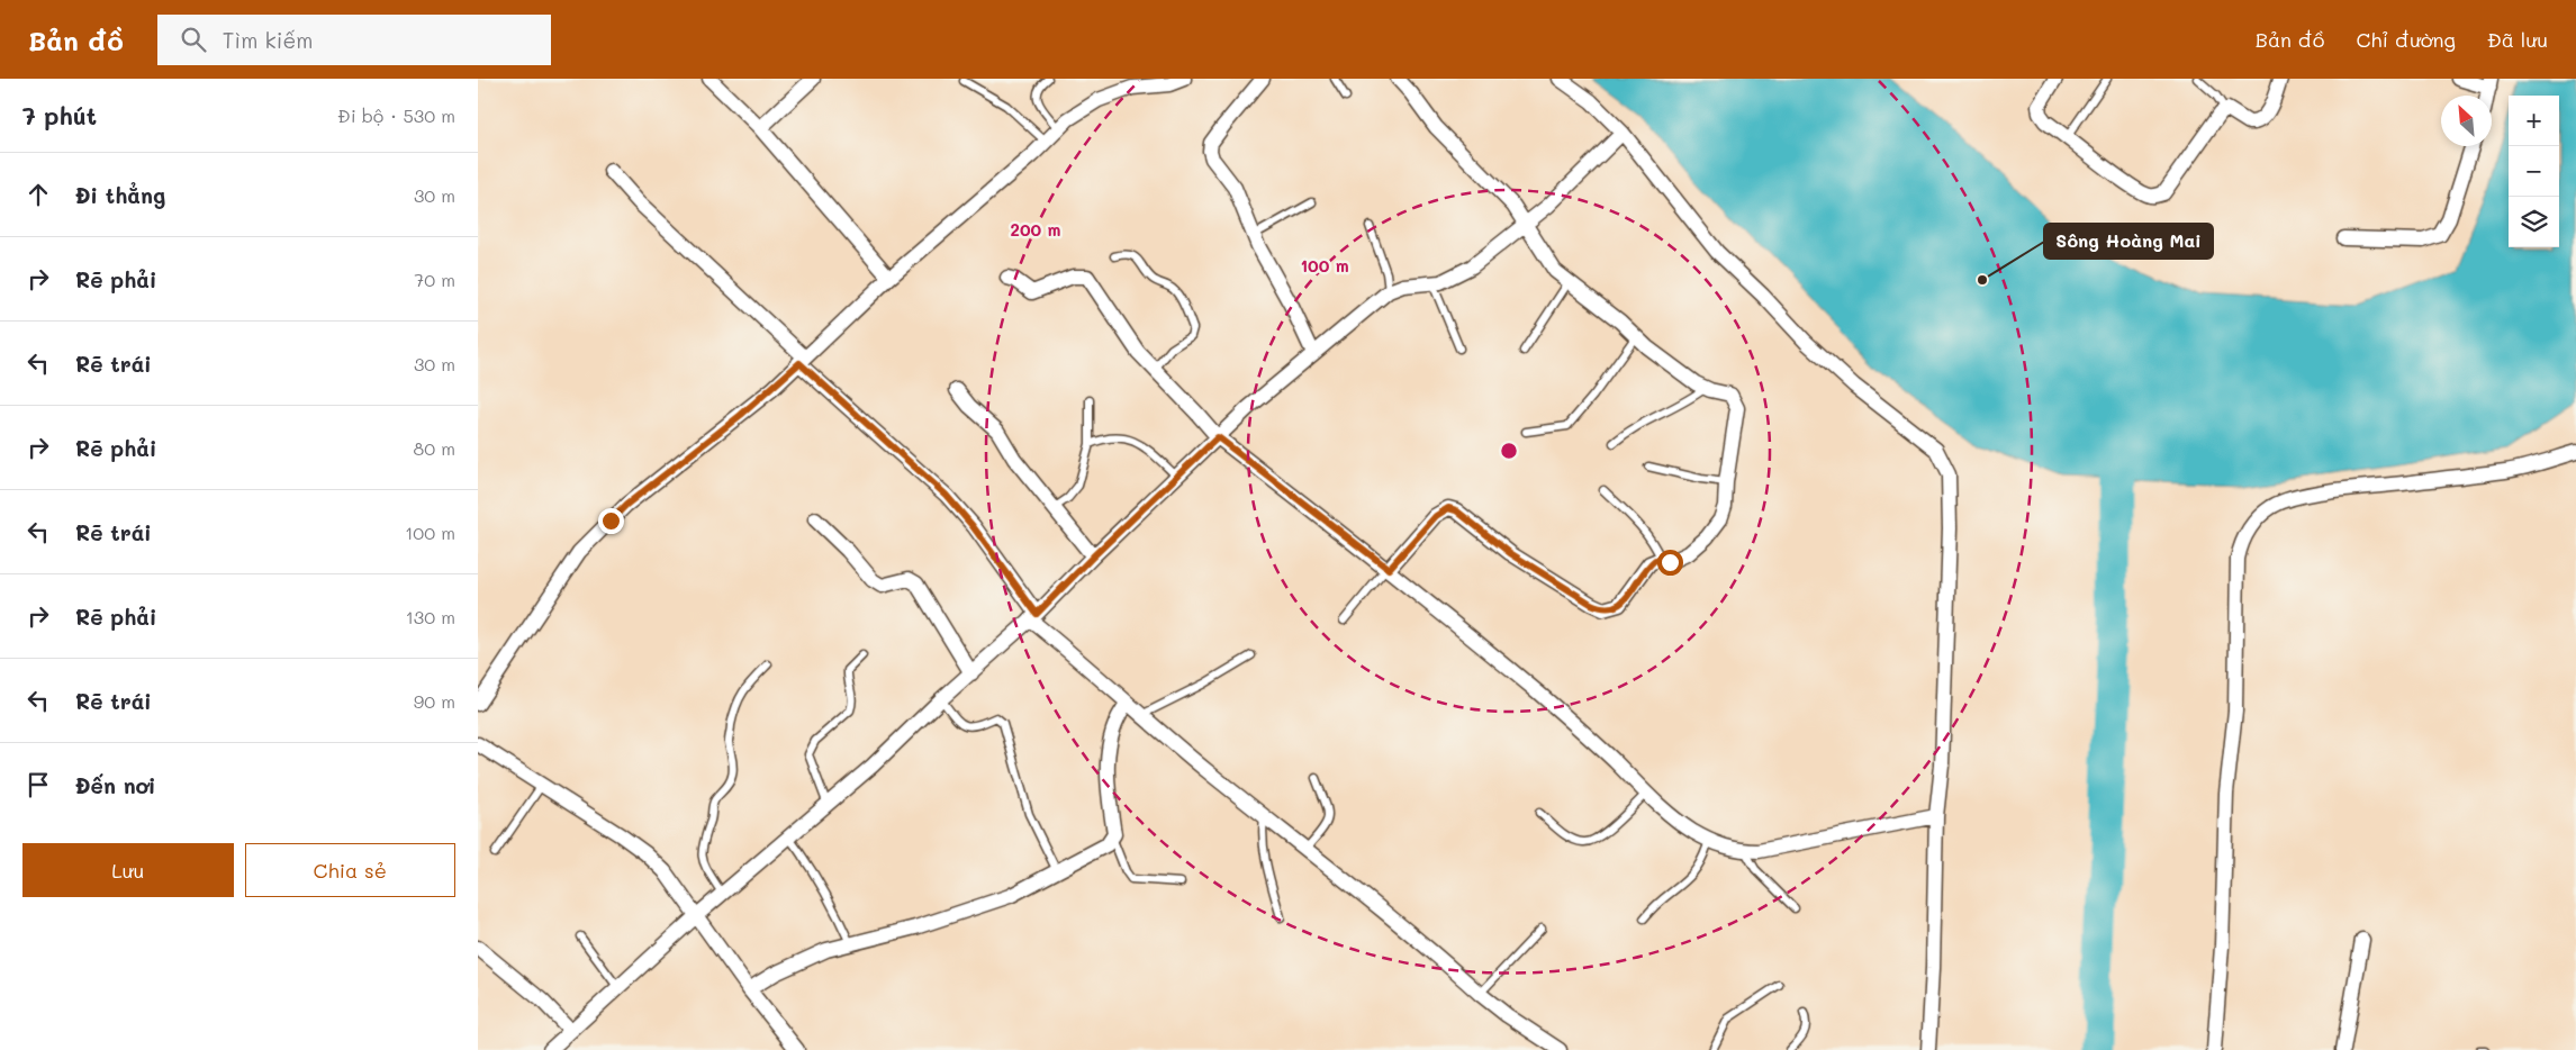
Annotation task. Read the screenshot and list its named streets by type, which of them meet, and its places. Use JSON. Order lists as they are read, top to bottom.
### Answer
{
  "places": ["Sông Hoàng Mai"],
  "north": "top left",
  "page": {
    "header": "Bản đồ",
    "search": "Tìm kiếm",
    "nav": ["Bản đồ", "Chỉ đường", "Đã lưu"],
    "heading": ["7 phút", "Đi bộ · 530 m"],
    "map_buttons": ["+", "−"],
    "list": [
      ["Đi thẳng", "30 m"],
      ["Rẽ phải", "70 m"],
      ["Rẽ trái", "30 m"],
      ["Rẽ phải", "80 m"],
      ["Rẽ trái", "100 m"],
      ["Rẽ phải", "130 m"],
      ["Rẽ trái", "90 m"],
      "Đến nơi"
    ],
    "buttons": ["Lưu", "Chia sẻ"]
  },
  "rings": ["200 m", "100 m"]
}
